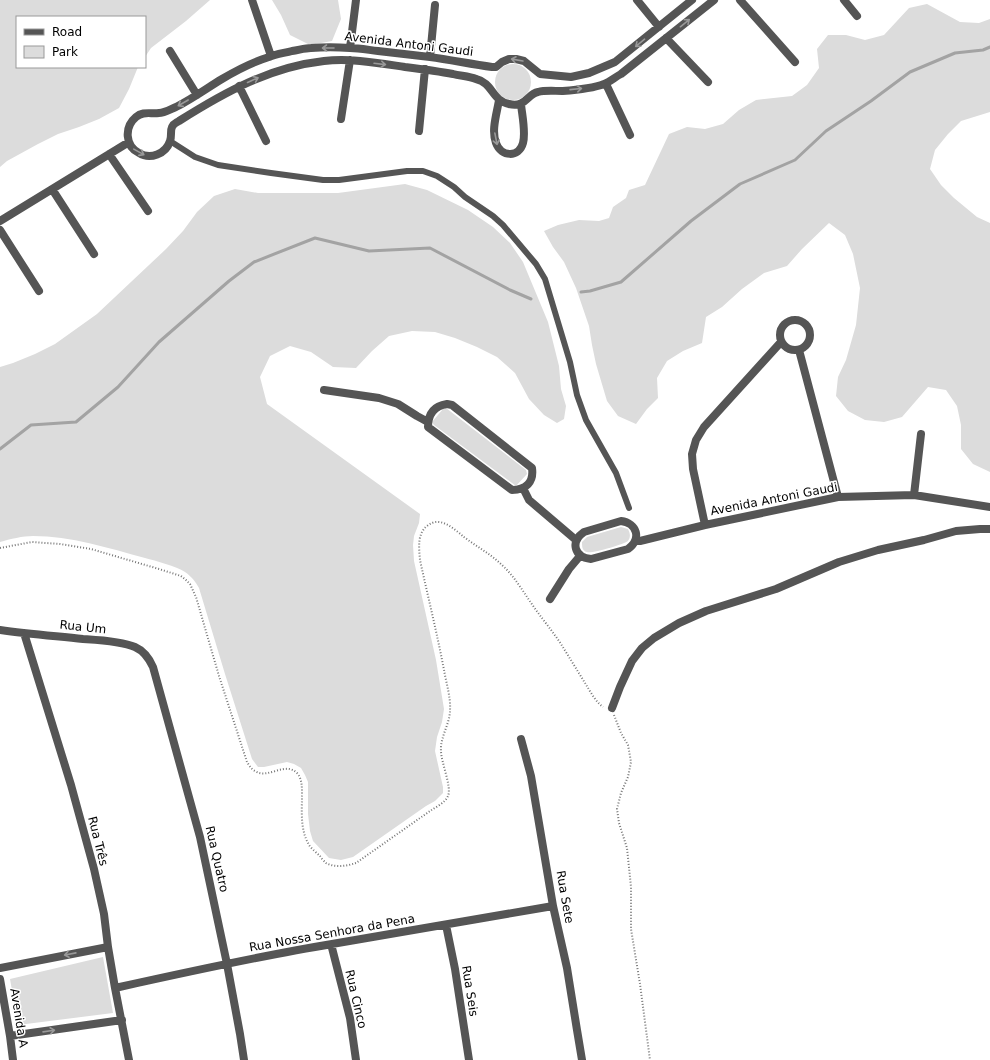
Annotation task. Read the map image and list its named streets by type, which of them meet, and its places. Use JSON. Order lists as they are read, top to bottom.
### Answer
{
  "streets": {
    "street": [
      "Avenida Antoni Gaudi",
      "Rua Um",
      "Rua Três",
      "Rua Quatro",
      "Rua Sete",
      "Rua Nossa Senhora da Pena",
      "Rua Seis",
      "Rua Cinco",
      "Avenida A"
    ]
  },
  "crossings": [
    ["Rua Um", "Rua Três"],
    ["Rua Um", "Rua Quatro"],
    ["Rua Três", "Rua Nossa Senhora da Pena"],
    ["Rua Quatro", "Rua Nossa Senhora da Pena"],
    ["Rua Sete", "Rua Nossa Senhora da Pena"],
    ["Rua Nossa Senhora da Pena", "Rua Seis"],
    ["Rua Nossa Senhora da Pena", "Rua Cinco"]
  ],
  "legend": ["Road", "Park"]
}
